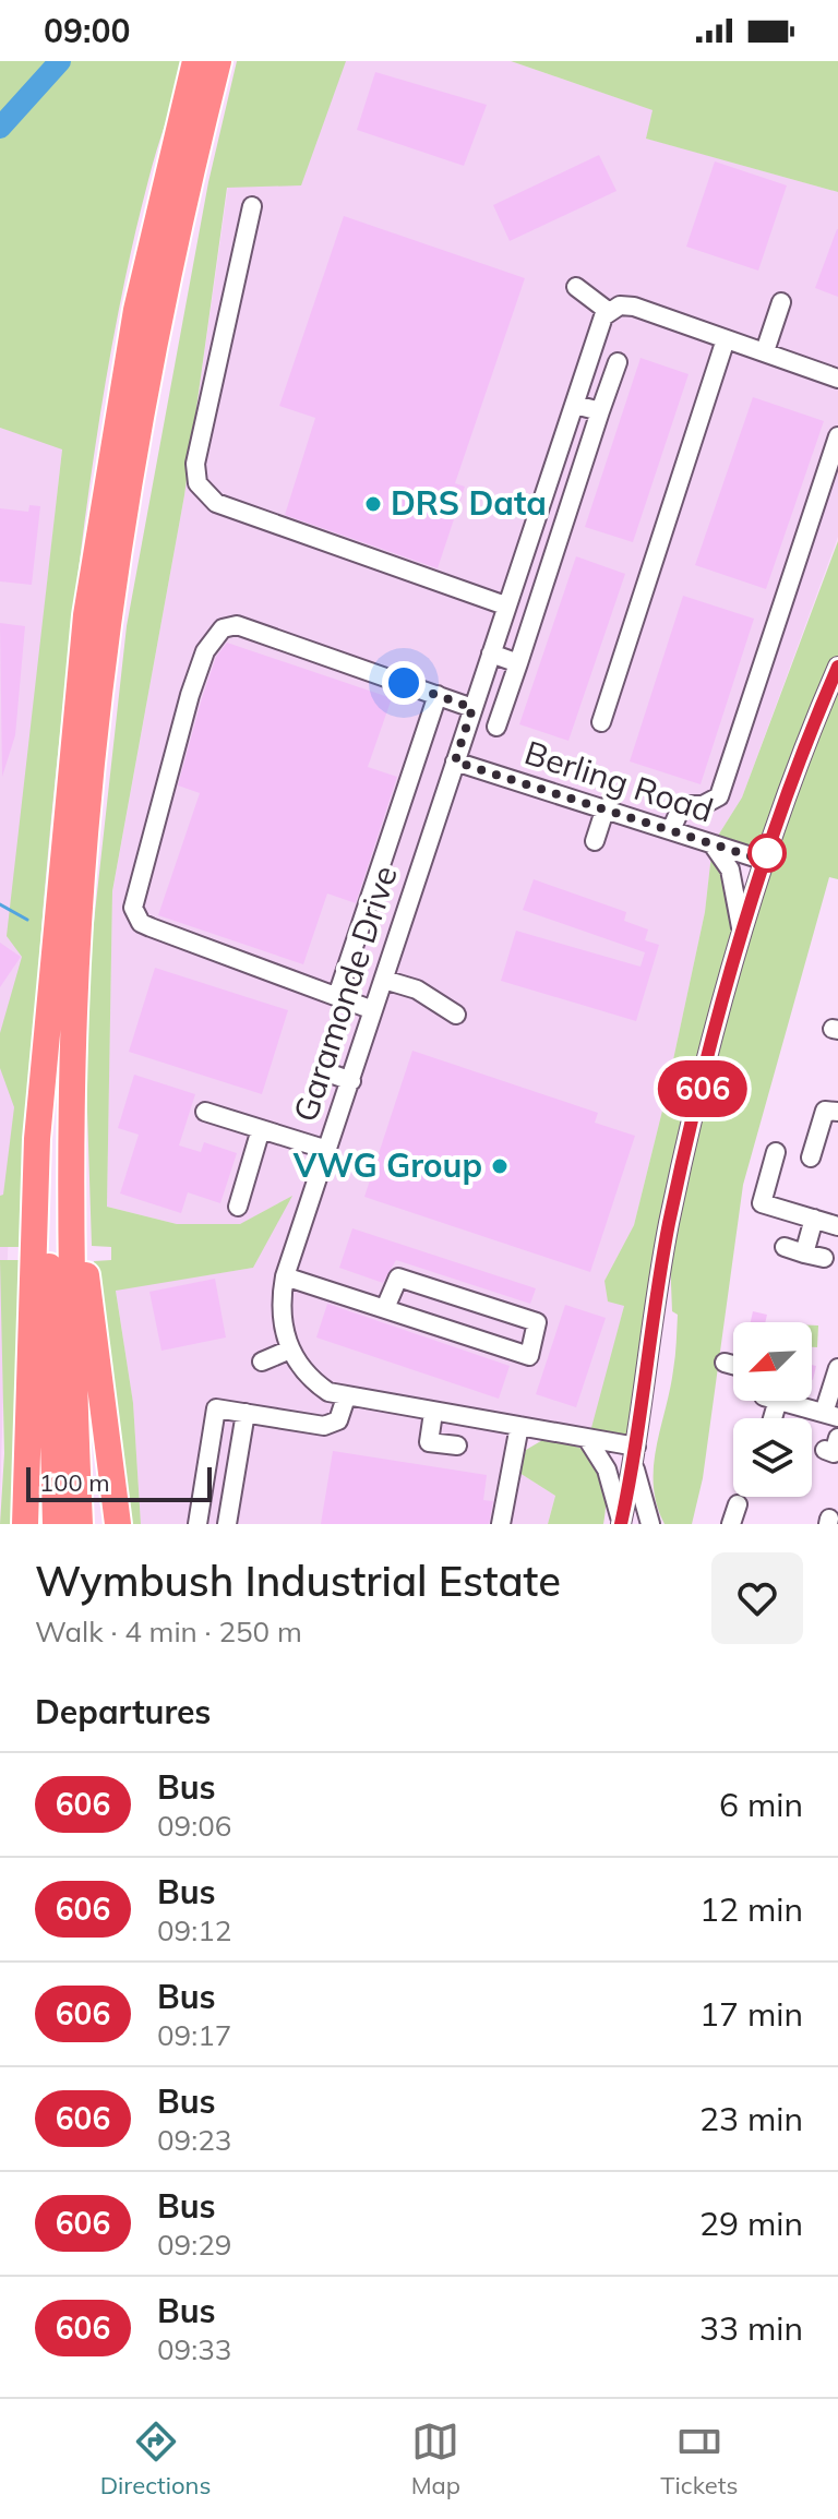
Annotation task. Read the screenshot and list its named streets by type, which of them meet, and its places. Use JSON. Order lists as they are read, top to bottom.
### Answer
{
  "streets": {
    "street": ["Berling Road", "Garamonde Drive"]
  },
  "crossings": [
    ["Berling Road", "Garamonde Drive"]
  ],
  "places": ["DRS Data", "VWG Group"],
  "lines": ["bus line 606"],
  "scale_bar": "100 m",
  "north": "bottom left",
  "page": {
    "status": "09:00",
    "on_map": "606",
    "scale": "100 m",
    "heading": [
      ["Wymbush Industrial Estate", "Walk · 4 min · 250 m"],
      "Departures"
    ],
    "list": [
      {
        "mark": "606",
        "name": "Bus",
        "note": "09:06",
        "value": "6 min"
      },
      {
        "mark": "606",
        "name": "Bus",
        "note": "09:12",
        "value": "12 min"
      },
      {
        "mark": "606",
        "name": "Bus",
        "note": "09:17",
        "value": "17 min"
      },
      {
        "mark": "606",
        "name": "Bus",
        "note": "09:23",
        "value": "23 min"
      },
      {
        "mark": "606",
        "name": "Bus",
        "note": "09:29",
        "value": "29 min"
      },
      {
        "mark": "606",
        "name": "Bus",
        "note": "09:33",
        "value": "33 min"
      }
    ],
    "tabs": ["Directions", "Map", "Tickets"]
  }
}
